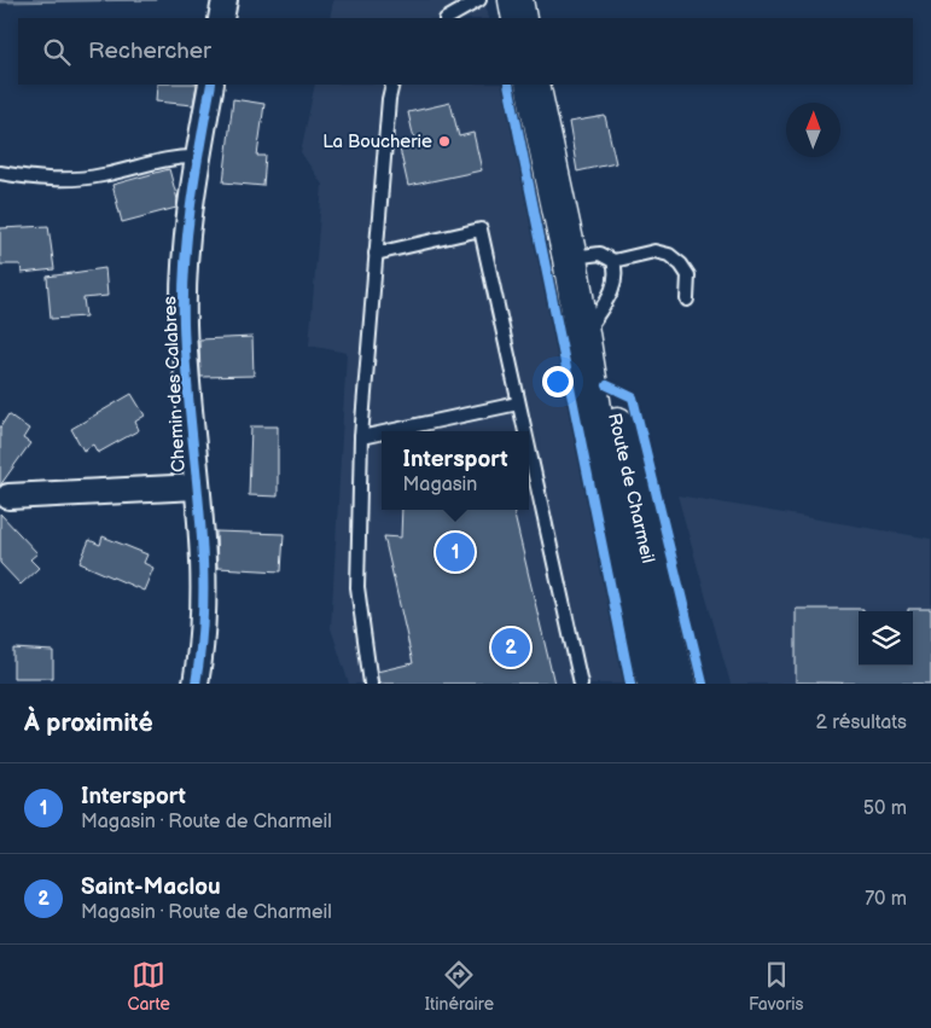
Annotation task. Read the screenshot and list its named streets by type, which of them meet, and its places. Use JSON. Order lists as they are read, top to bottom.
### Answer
{
  "streets": {
    "main road": ["Route de Charmeil"],
    "street": ["Chemin des Calabres"]
  },
  "places": ["La Boucherie"],
  "north": "top",
  "page": {
    "search": "Rechercher",
    "popup": ["Intersport", "Magasin"],
    "pins": ["1", "2"],
    "heading": ["À proximité", "2 résultats"],
    "list": [
      {
        "mark": "1",
        "name": "Intersport",
        "note": "Magasin · Route de Charmeil",
        "value": "50 m"
      },
      {
        "mark": "2",
        "name": "Saint-Maclou",
        "note": "Magasin · Route de Charmeil",
        "value": "70 m"
      }
    ],
    "nav": ["Carte", "Itinéraire", "Favoris"]
  }
}
